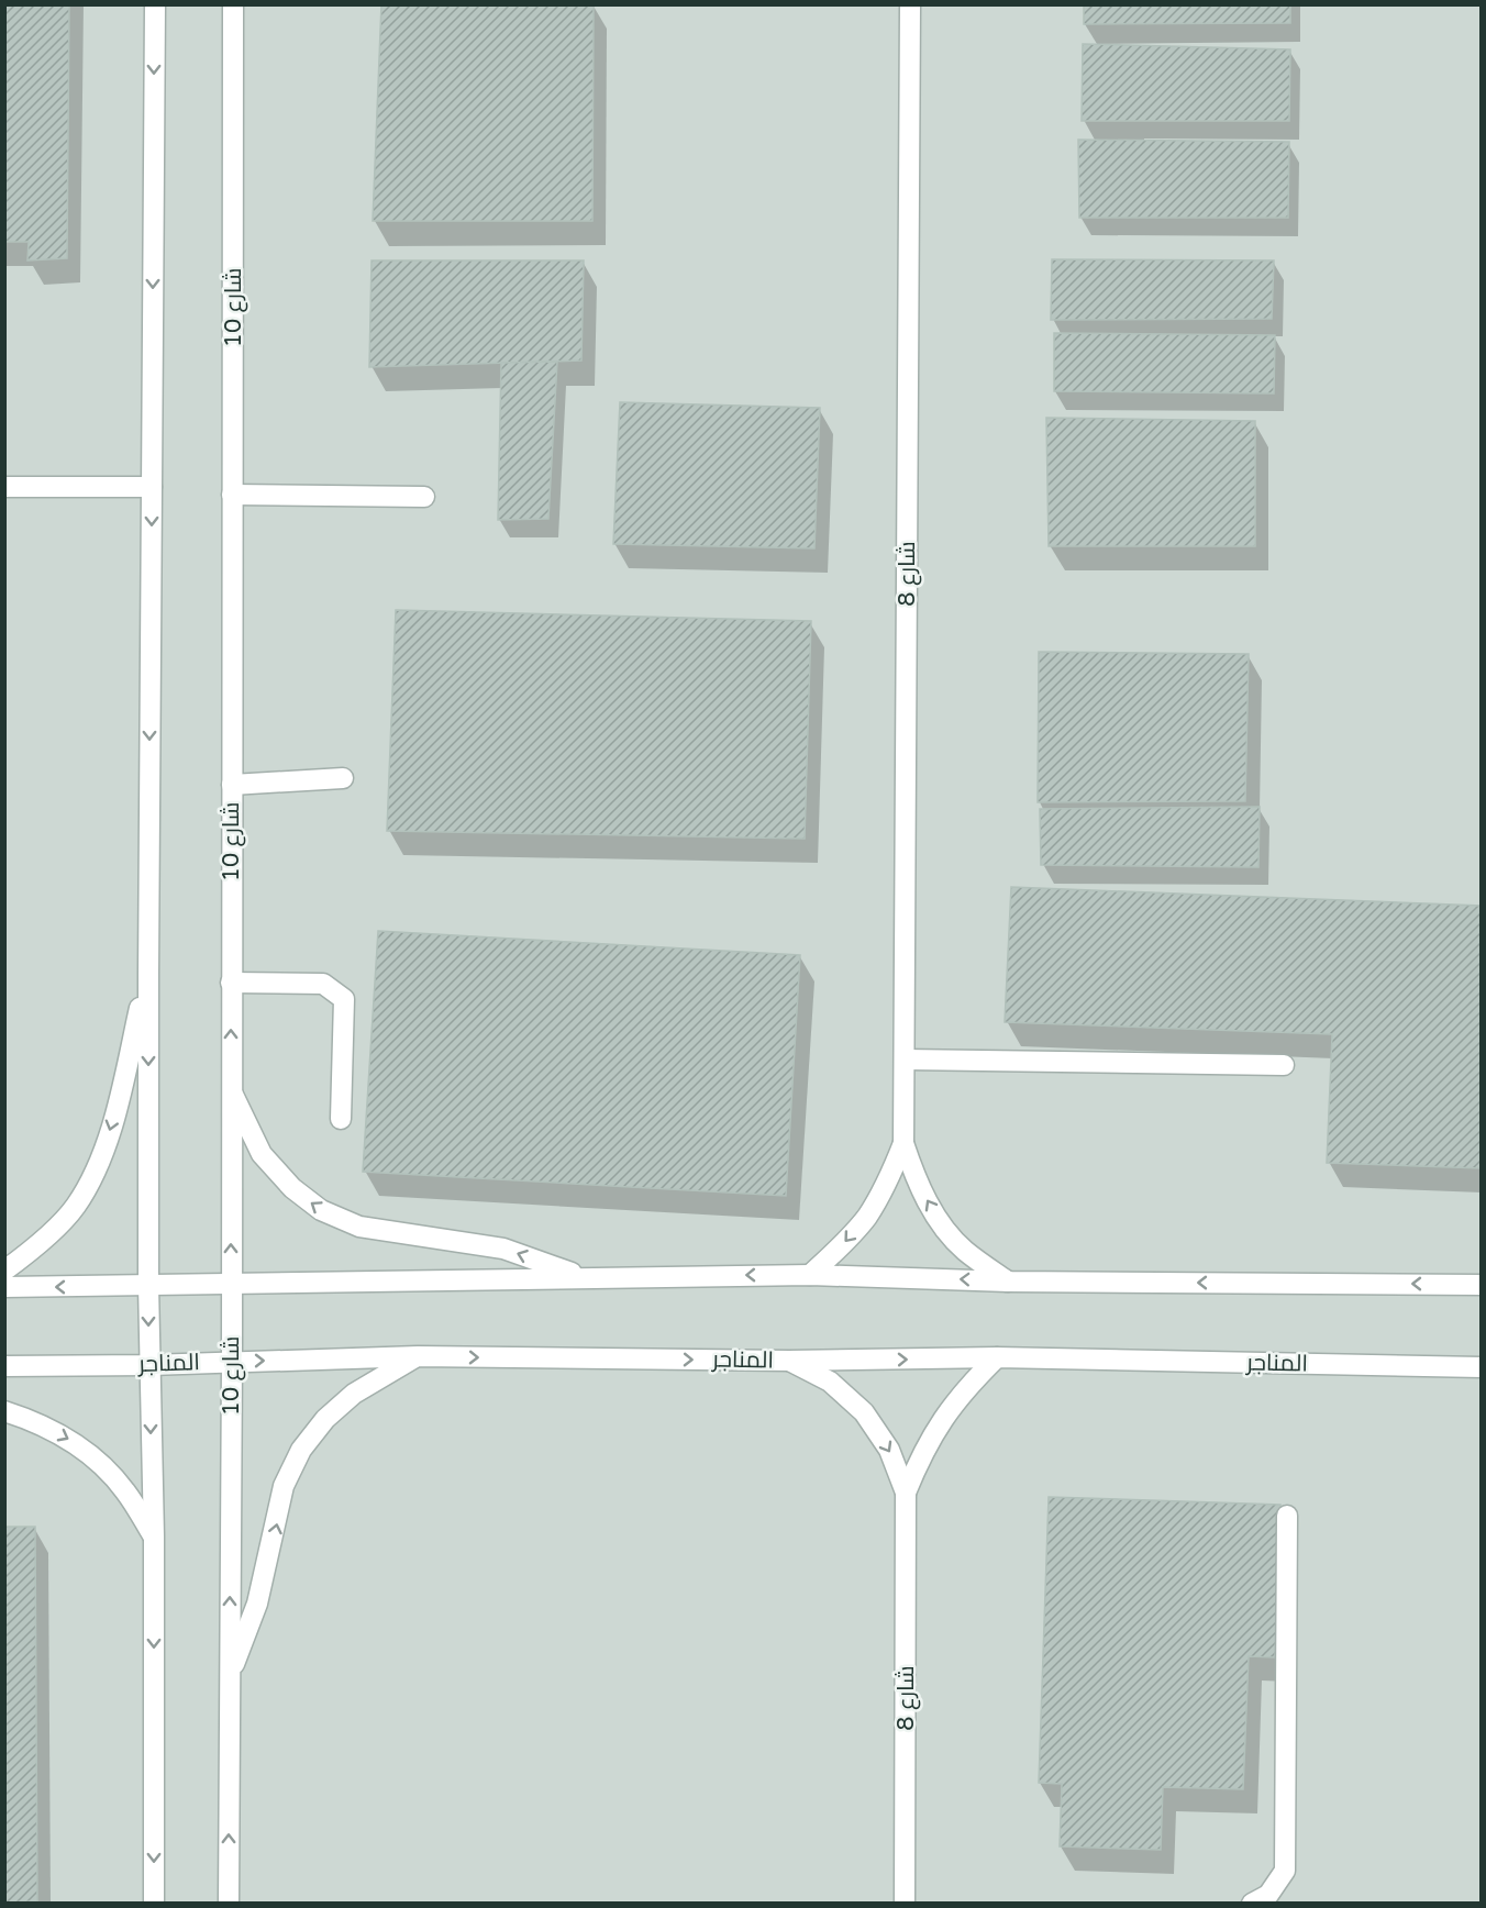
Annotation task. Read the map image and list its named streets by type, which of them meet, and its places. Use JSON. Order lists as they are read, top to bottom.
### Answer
{
  "streets": {
    "street": ["شارع 10", "شارع 8", "المناجر"]
  },
  "crossings": [
    ["شارع 10", "المناجر"],
    ["شارع 8", "المناجر"]
  ]
}
